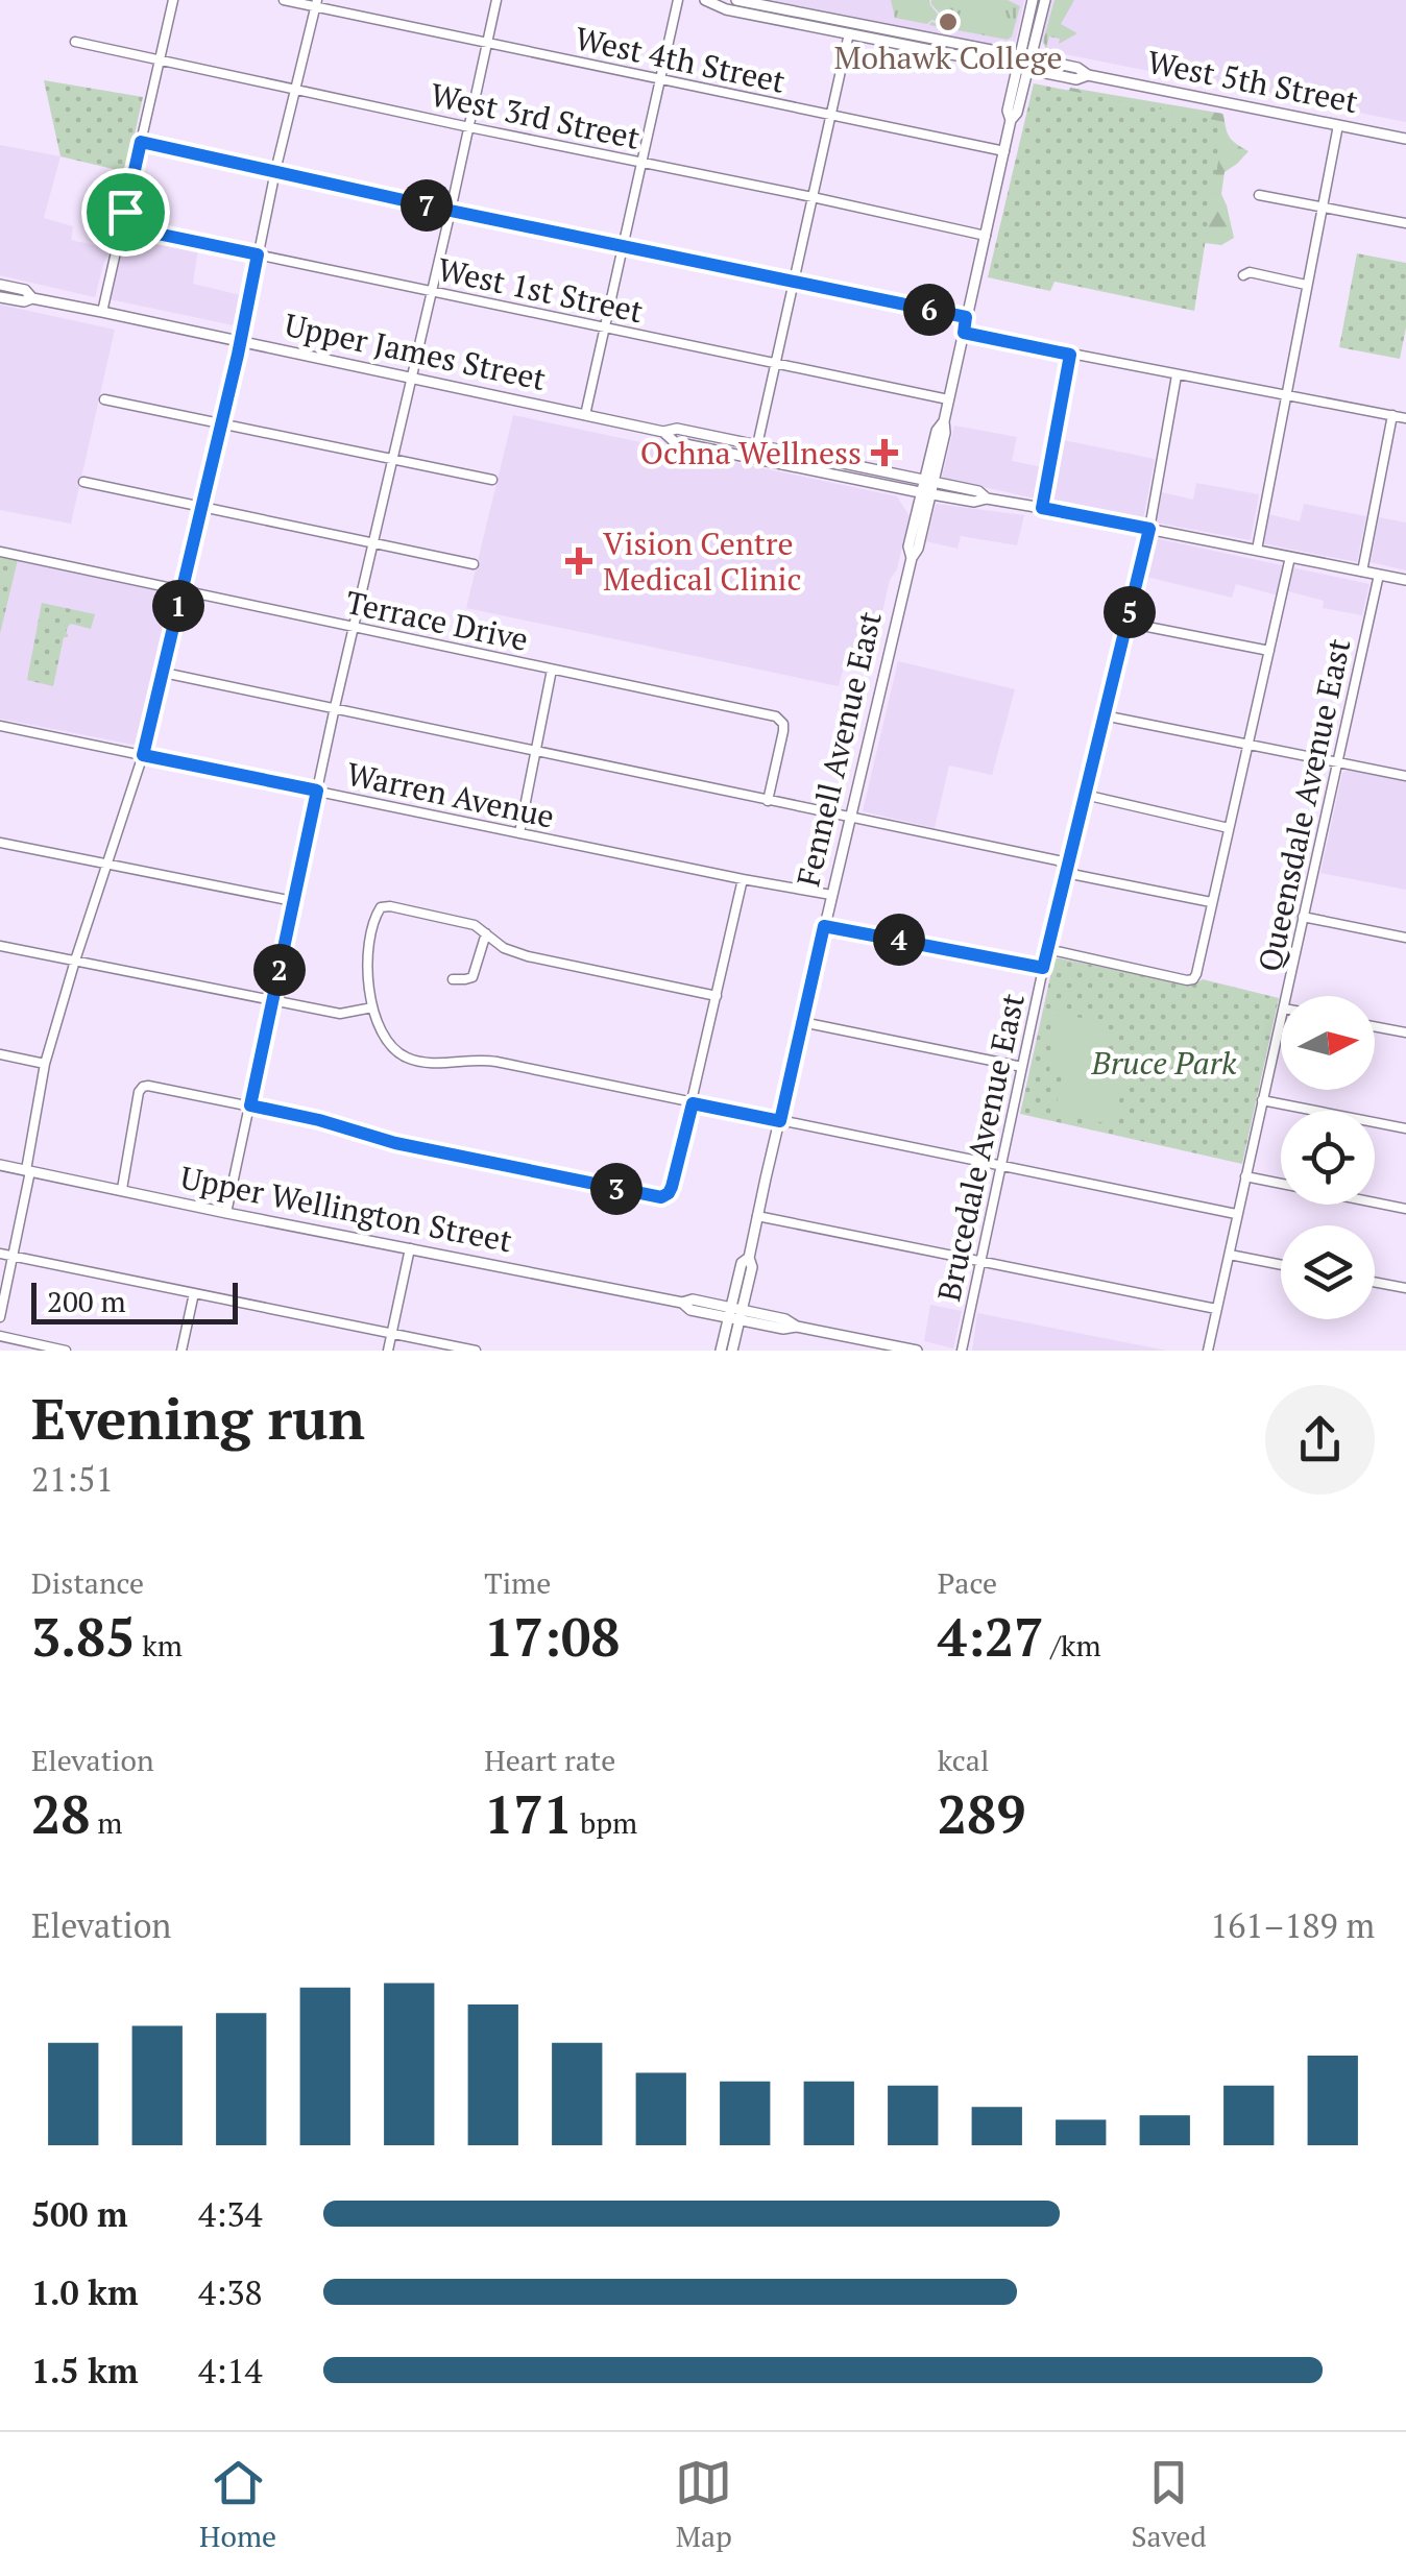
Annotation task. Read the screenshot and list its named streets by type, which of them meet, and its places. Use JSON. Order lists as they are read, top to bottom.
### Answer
{
  "streets": {
    "main road": [
      "West 5th Street",
      "Upper James Street",
      "Fennell Avenue East",
      "Upper Wellington Street"
    ],
    "street": [
      "West 4th Street",
      "West 3rd Street",
      "West 1st Street",
      "Terrace Drive",
      "Warren Avenue",
      "Queensdale Avenue East",
      "Brucedale Avenue East"
    ]
  },
  "crossings": [
    ["West 4th Street", "Fennell Avenue East"],
    ["West 5th Street", "Fennell Avenue East"],
    ["West 3rd Street", "Fennell Avenue East"],
    ["West 1st Street", "Fennell Avenue East"],
    ["Upper James Street", "Fennell Avenue East"],
    ["Upper James Street", "Queensdale Avenue East"],
    ["Upper James Street", "Brucedale Avenue East"],
    ["Fennell Avenue East", "Warren Avenue"],
    ["Fennell Avenue East", "Upper Wellington Street"]
  ],
  "parks": ["Bruce Park"],
  "places": {
    "other": ["Mohawk College"],
    "health": ["Ochna Wellness", "Vision Centre Medical Clinic"]
  },
  "scale_bar": "200 m",
  "north": "right",
  "page": {
    "pins": [
      "7",
      "6",
      "1",
      "5",
      "4",
      "2",
      "3"
    ],
    "scale": "200 m",
    "heading": ["Evening run", "21:51"],
    "stats": [
      ["Distance", "3.85 km"],
      ["Time", "17:08"],
      ["Pace", "4:27 /km"],
      ["Elevation", "28 m"],
      ["Heart rate", "171 bpm"],
      ["kcal", "289"]
    ],
    "chart": ["Elevation", "161–189 m"],
    "list": [
      {
        "name": "500 m",
        "note": "4:34"
      },
      {
        "name": "1.0 km",
        "note": "4:38"
      },
      {
        "name": "1.5 km",
        "note": "4:14"
      }
    ],
    "tabs": ["Home", "Map", "Saved"]
  }
}
